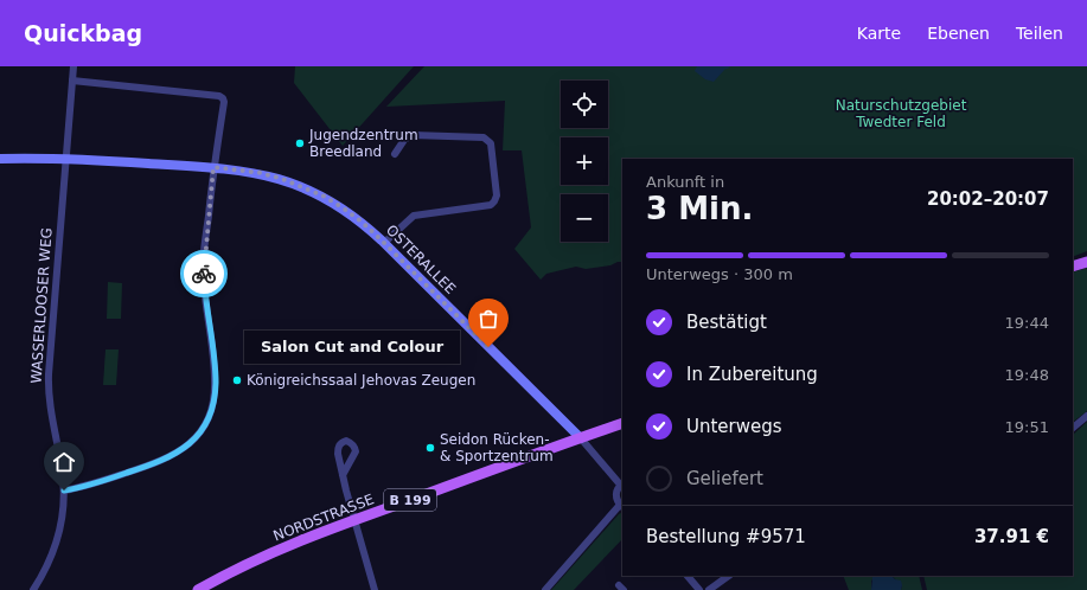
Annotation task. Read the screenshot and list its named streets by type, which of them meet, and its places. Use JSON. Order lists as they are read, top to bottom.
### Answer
{
  "streets": {
    "main road": ["B 199", "NORDSTRASSE"],
    "street": ["OSTERALLEE", "WASSERLOOSER WEG"]
  },
  "crossings": [
    ["OSTERALLEE", "WASSERLOOSER WEG"],
    ["OSTERALLEE", "NORDSTRASSE"]
  ],
  "parks": ["Naturschutzgebiet Twedter Feld"],
  "places": [
    "Jugendzentrum Breedland",
    "Salon Cut and Colour",
    "Königreichssaal Jehovas Zeugen",
    "Seidon Rücken- & Sportzentrum"
  ],
  "page": {
    "header": "Quickbag",
    "nav": ["Karte", "Ebenen", "Teilen"],
    "map_buttons": ["+", "−"],
    "heading": ["3 Min.", "Ankunft in", "20:02–20:07"],
    "panel": ["Bestellung #9571", "37.91 €"],
    "bar": "Unterwegs · 300 m",
    "list": [
      ["Bestätigt", "19:44"],
      ["In Zubereitung", "19:48"],
      ["Unterwegs", "19:51"],
      "Geliefert"
    ],
    "bubble": "Salon Cut and Colour"
  }
}
